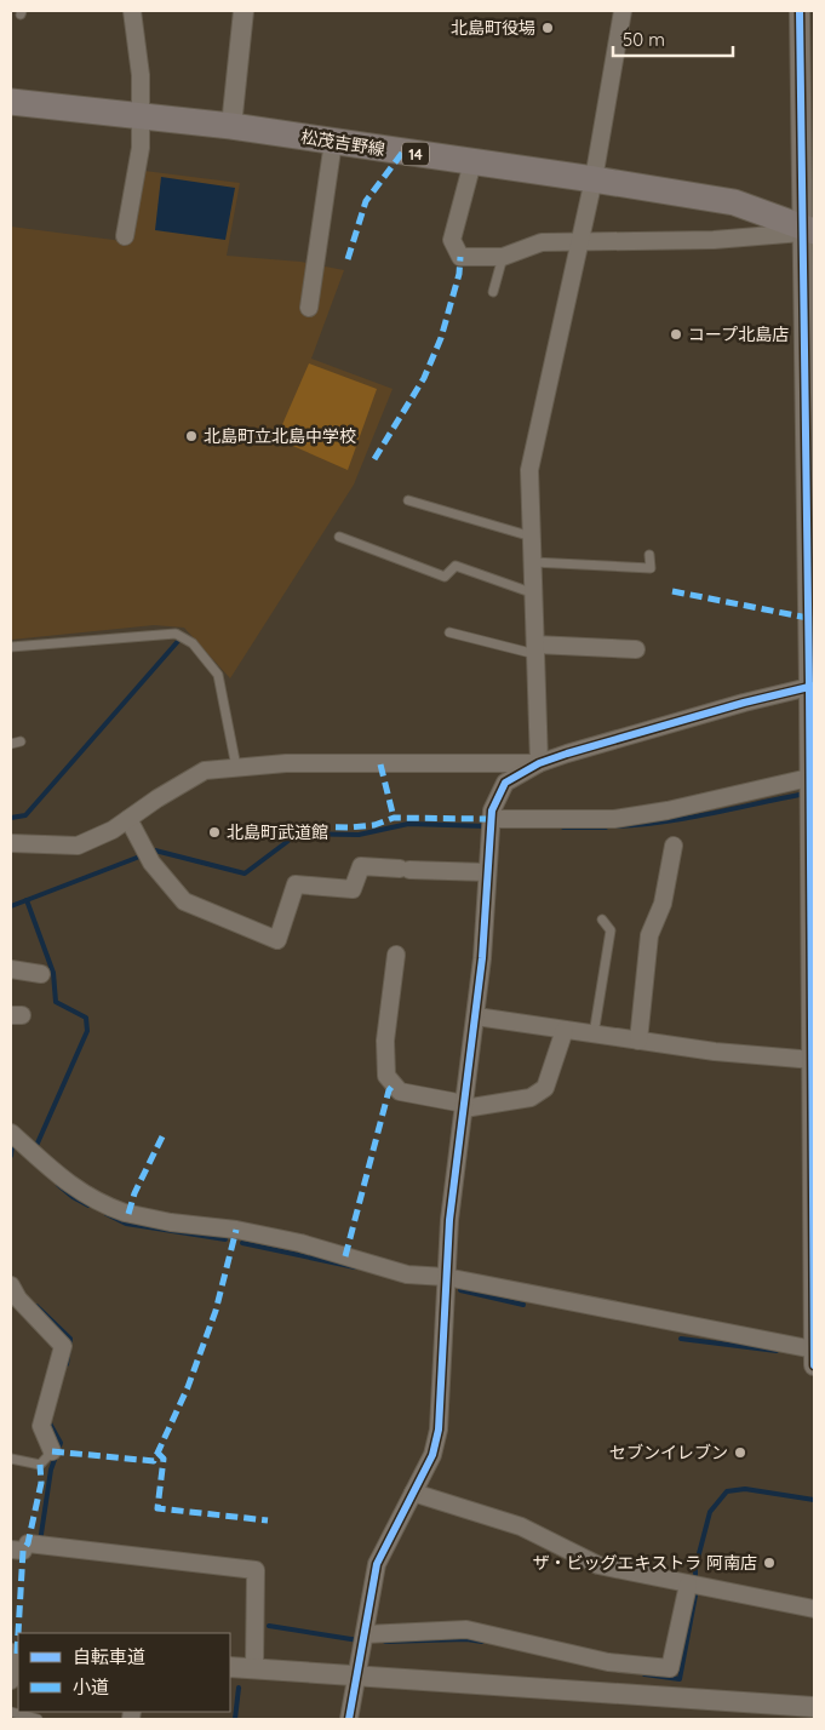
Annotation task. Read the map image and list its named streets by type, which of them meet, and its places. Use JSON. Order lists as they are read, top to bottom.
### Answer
{
  "streets": {
    "main road": ["松茂吉野線", "14"]
  },
  "places": [
    "北島町役場",
    "コープ北島店",
    "北島町立北島中学校",
    "北島町武道館",
    "セブンイレブン",
    "ザ・ビッグエキストラ 阿南店"
  ],
  "legend": ["自転車道", "小道"],
  "scale_bar": "50 m"
}
